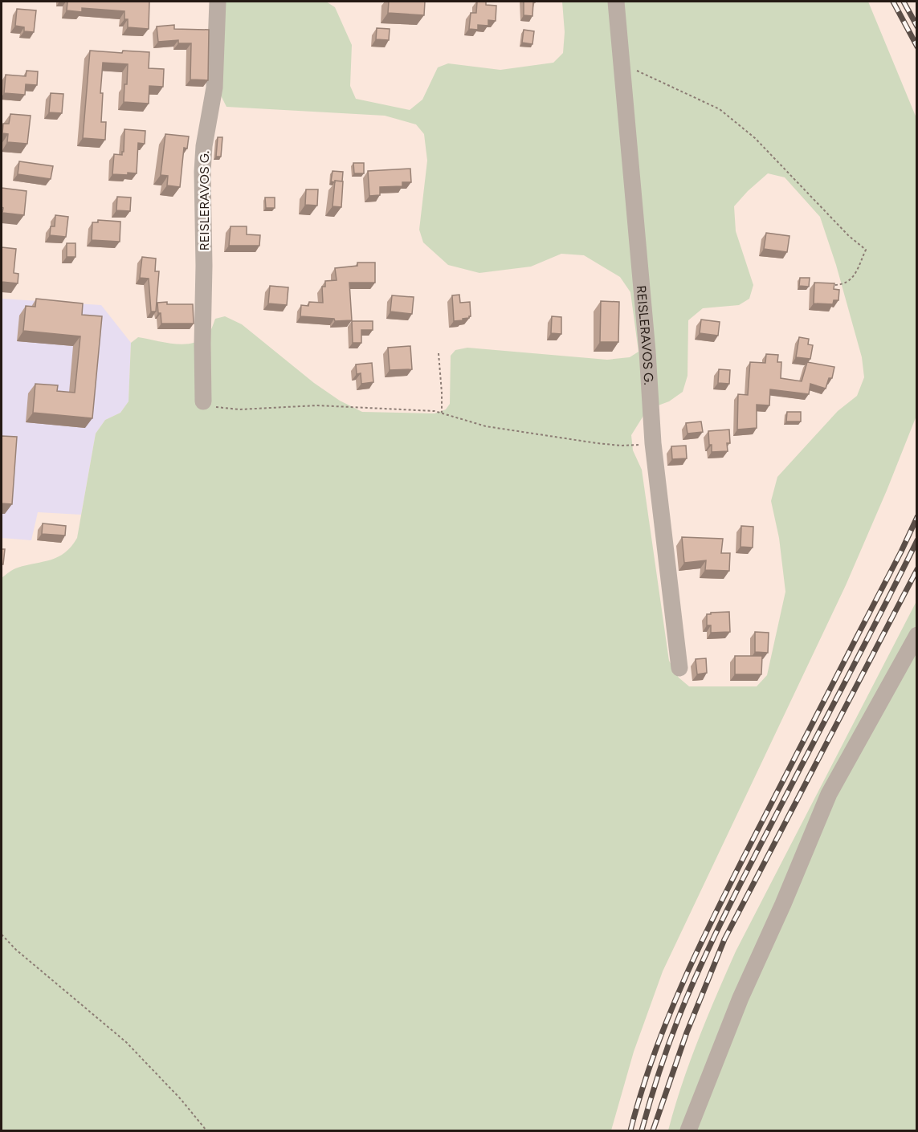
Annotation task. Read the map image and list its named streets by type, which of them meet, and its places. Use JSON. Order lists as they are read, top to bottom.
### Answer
{
  "streets": {
    "street": ["REISLERAVOS G."]
  }
}
